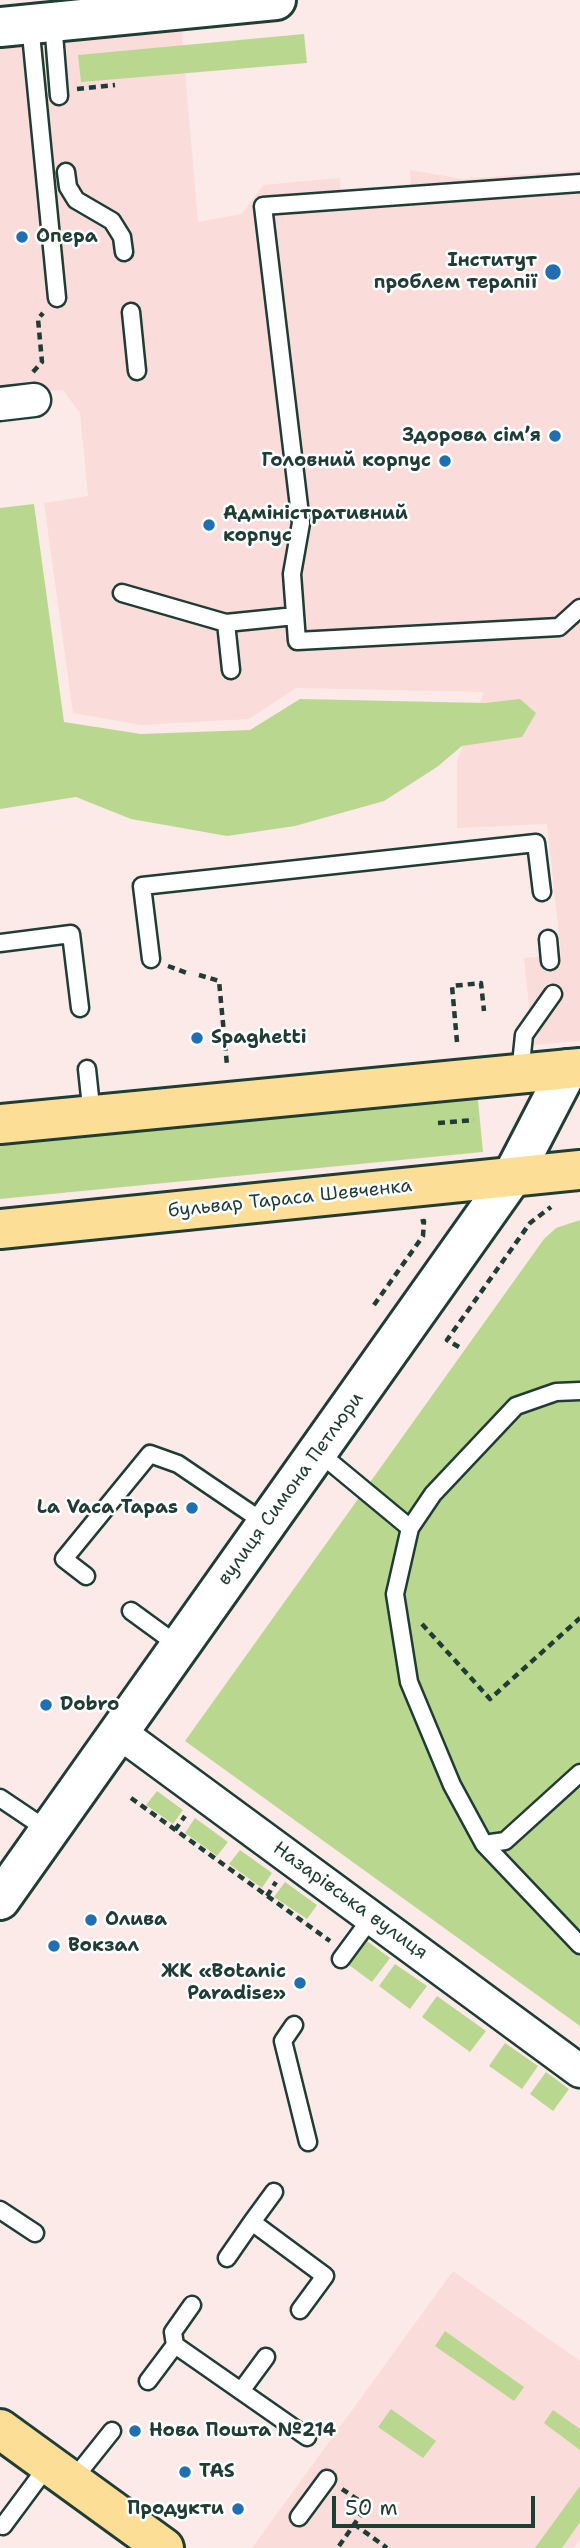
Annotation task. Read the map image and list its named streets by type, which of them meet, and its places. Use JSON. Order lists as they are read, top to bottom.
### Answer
{
  "streets": {
    "main road": ["бульвар Тараса Шевченка", "вулиця Симона Петлюри"],
    "street": ["Назарівська вулиця"]
  },
  "crossings": [
    ["бульвар Тараса Шевченка", "вулиця Симона Петлюри"],
    ["вулиця Симона Петлюри", "Назарівська вулиця"]
  ],
  "places": [
    "Опера",
    "Інститут проблем терапії",
    "Здорова сімʼя",
    "Головний корпус",
    "Адміністративний корпус",
    "Spaghetti",
    "La Vaca Tapas",
    "Dobro",
    "Олива",
    "Вокзал",
    "ЖК «Botanic Paradise»",
    "Нова Пошта №214",
    "TAS",
    "Продукти"
  ],
  "scale_bar": "50 m"
}
